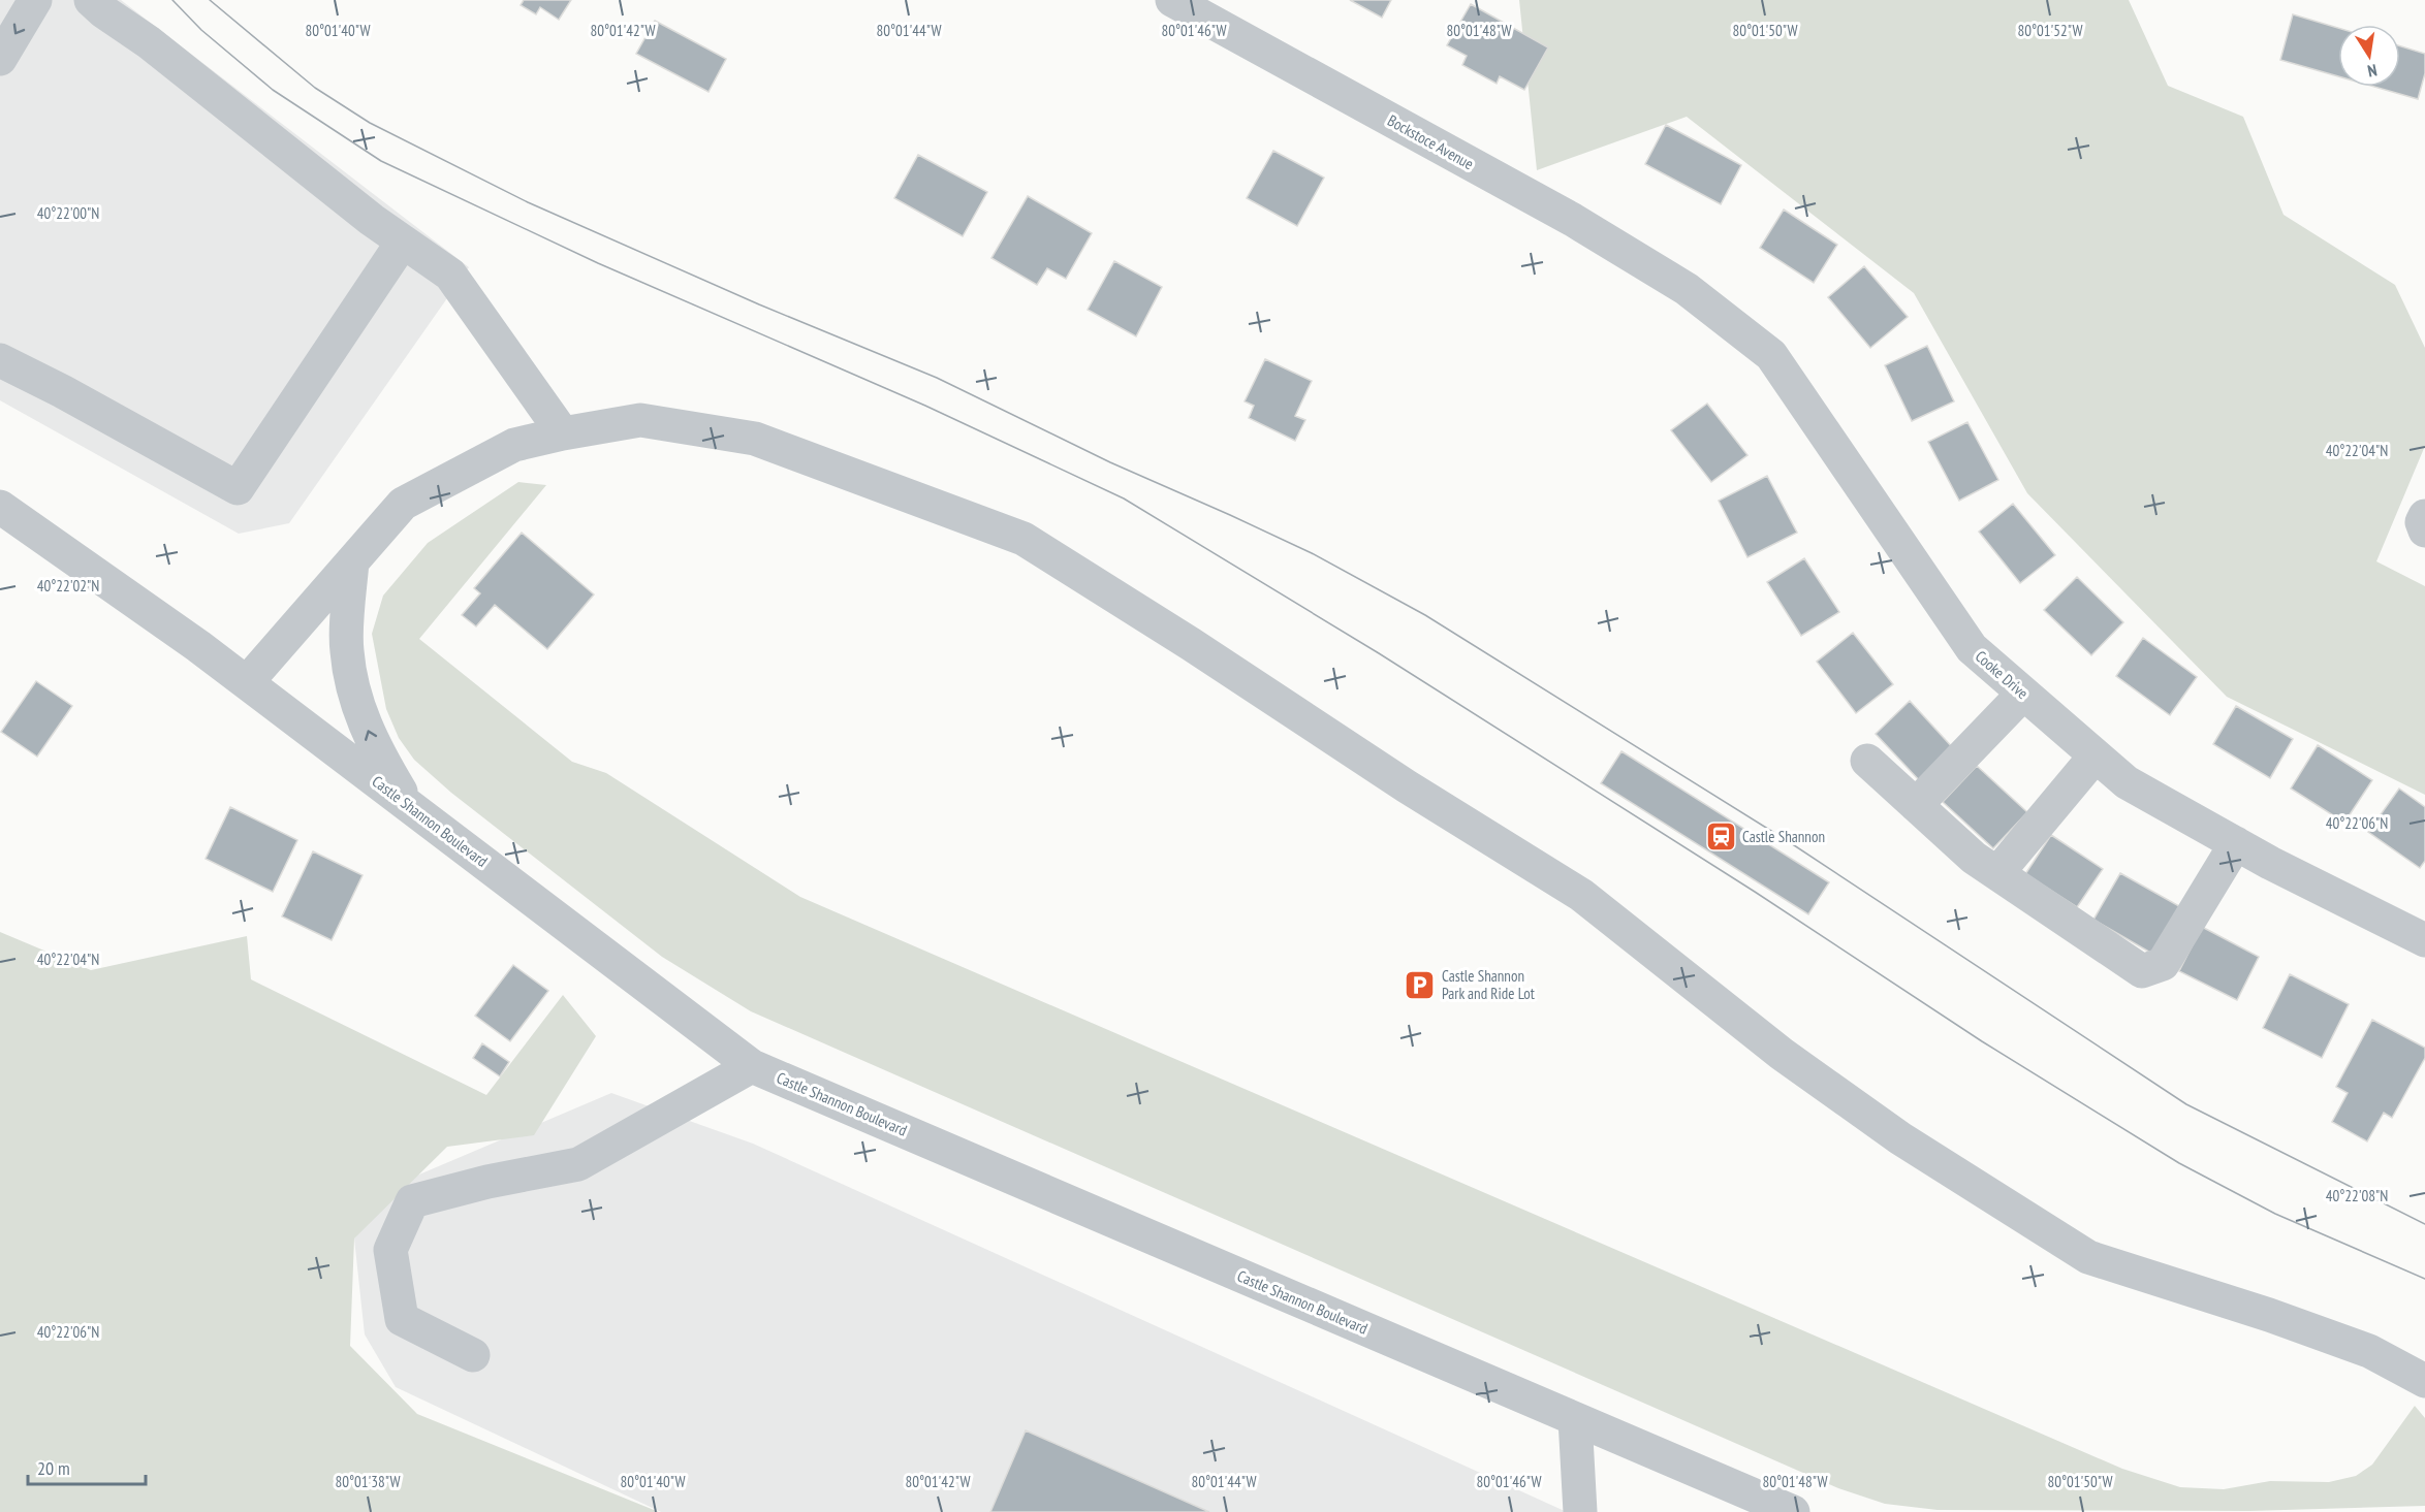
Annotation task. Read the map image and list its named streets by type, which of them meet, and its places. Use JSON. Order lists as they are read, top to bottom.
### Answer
{
  "streets": {
    "street": ["Bockstoce Avenue", "Cooke Drive", "Castle Shannon Boulevard"]
  },
  "crossings": [
    ["Bockstoce Avenue", "Cooke Drive"]
  ],
  "places": {
    "station": ["Castle Shannon"],
    "parking": ["Castle Shannon Park and Ride Lot"]
  },
  "scale_bar": "20 m",
  "north": "bottom",
  "coordinates": [
    "80°01'40\"W",
    "80°01'42\"W",
    "80°01'44\"W",
    "80°01'46\"W",
    "80°01'48\"W",
    "80°01'50\"W",
    "80°01'52\"W",
    "40°22'00\"N",
    "40°22'04\"N",
    "40°22'02\"N",
    "40°22'06\"N",
    "40°22'08\"N",
    "80°01'38\"W"
  ]
}
